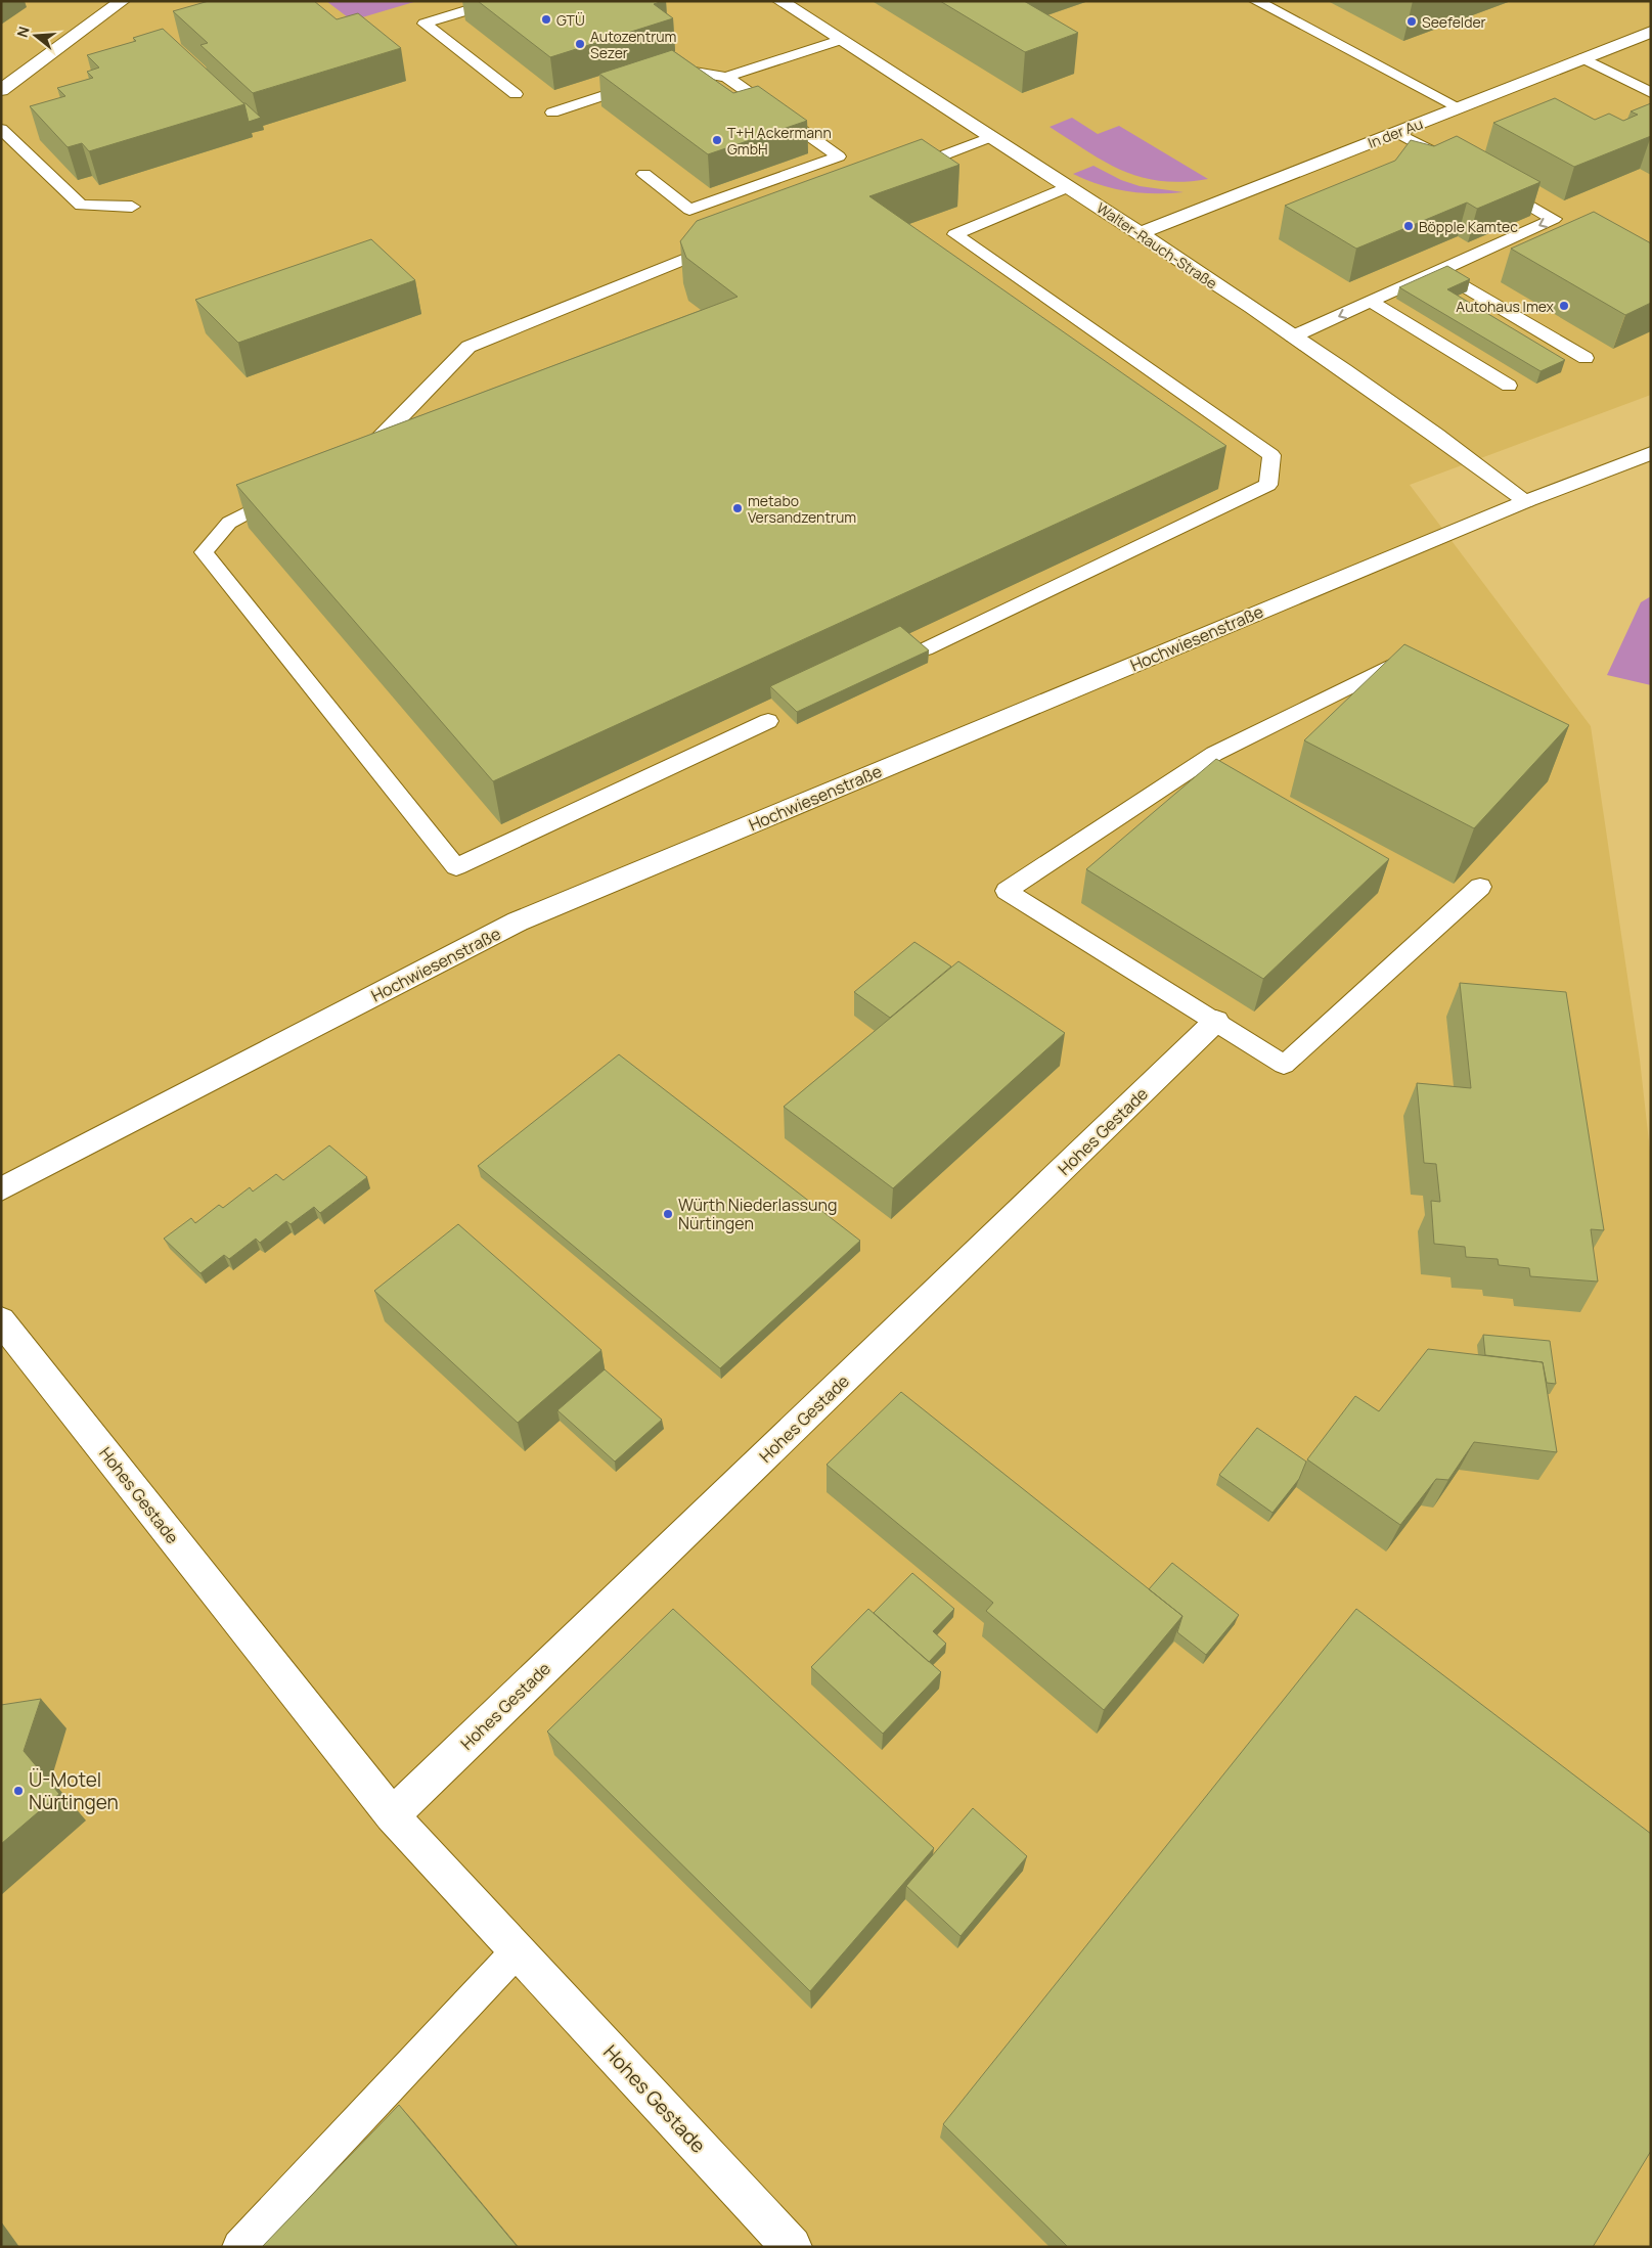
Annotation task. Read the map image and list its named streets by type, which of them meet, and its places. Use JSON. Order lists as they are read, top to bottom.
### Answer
{
  "streets": {
    "street": [
      "In der Au",
      "Walter-Rauch-Straße",
      "Hochwiesenstraße",
      "Hohes Gestade"
    ]
  },
  "crossings": [
    ["In der Au", "Walter-Rauch-Straße"],
    ["Walter-Rauch-Straße", "Hochwiesenstraße"]
  ],
  "places": [
    "GTÜ",
    "Seefelder",
    "Autozentrum Sezer",
    "T+H Ackermann GmbH",
    "Böpple Kamtec",
    "Autohaus Imex",
    "metabo Versandzentrum",
    "Würth Niederlassung Nürtingen",
    "Ü-Motel Nürtingen"
  ],
  "north": "left"
}
